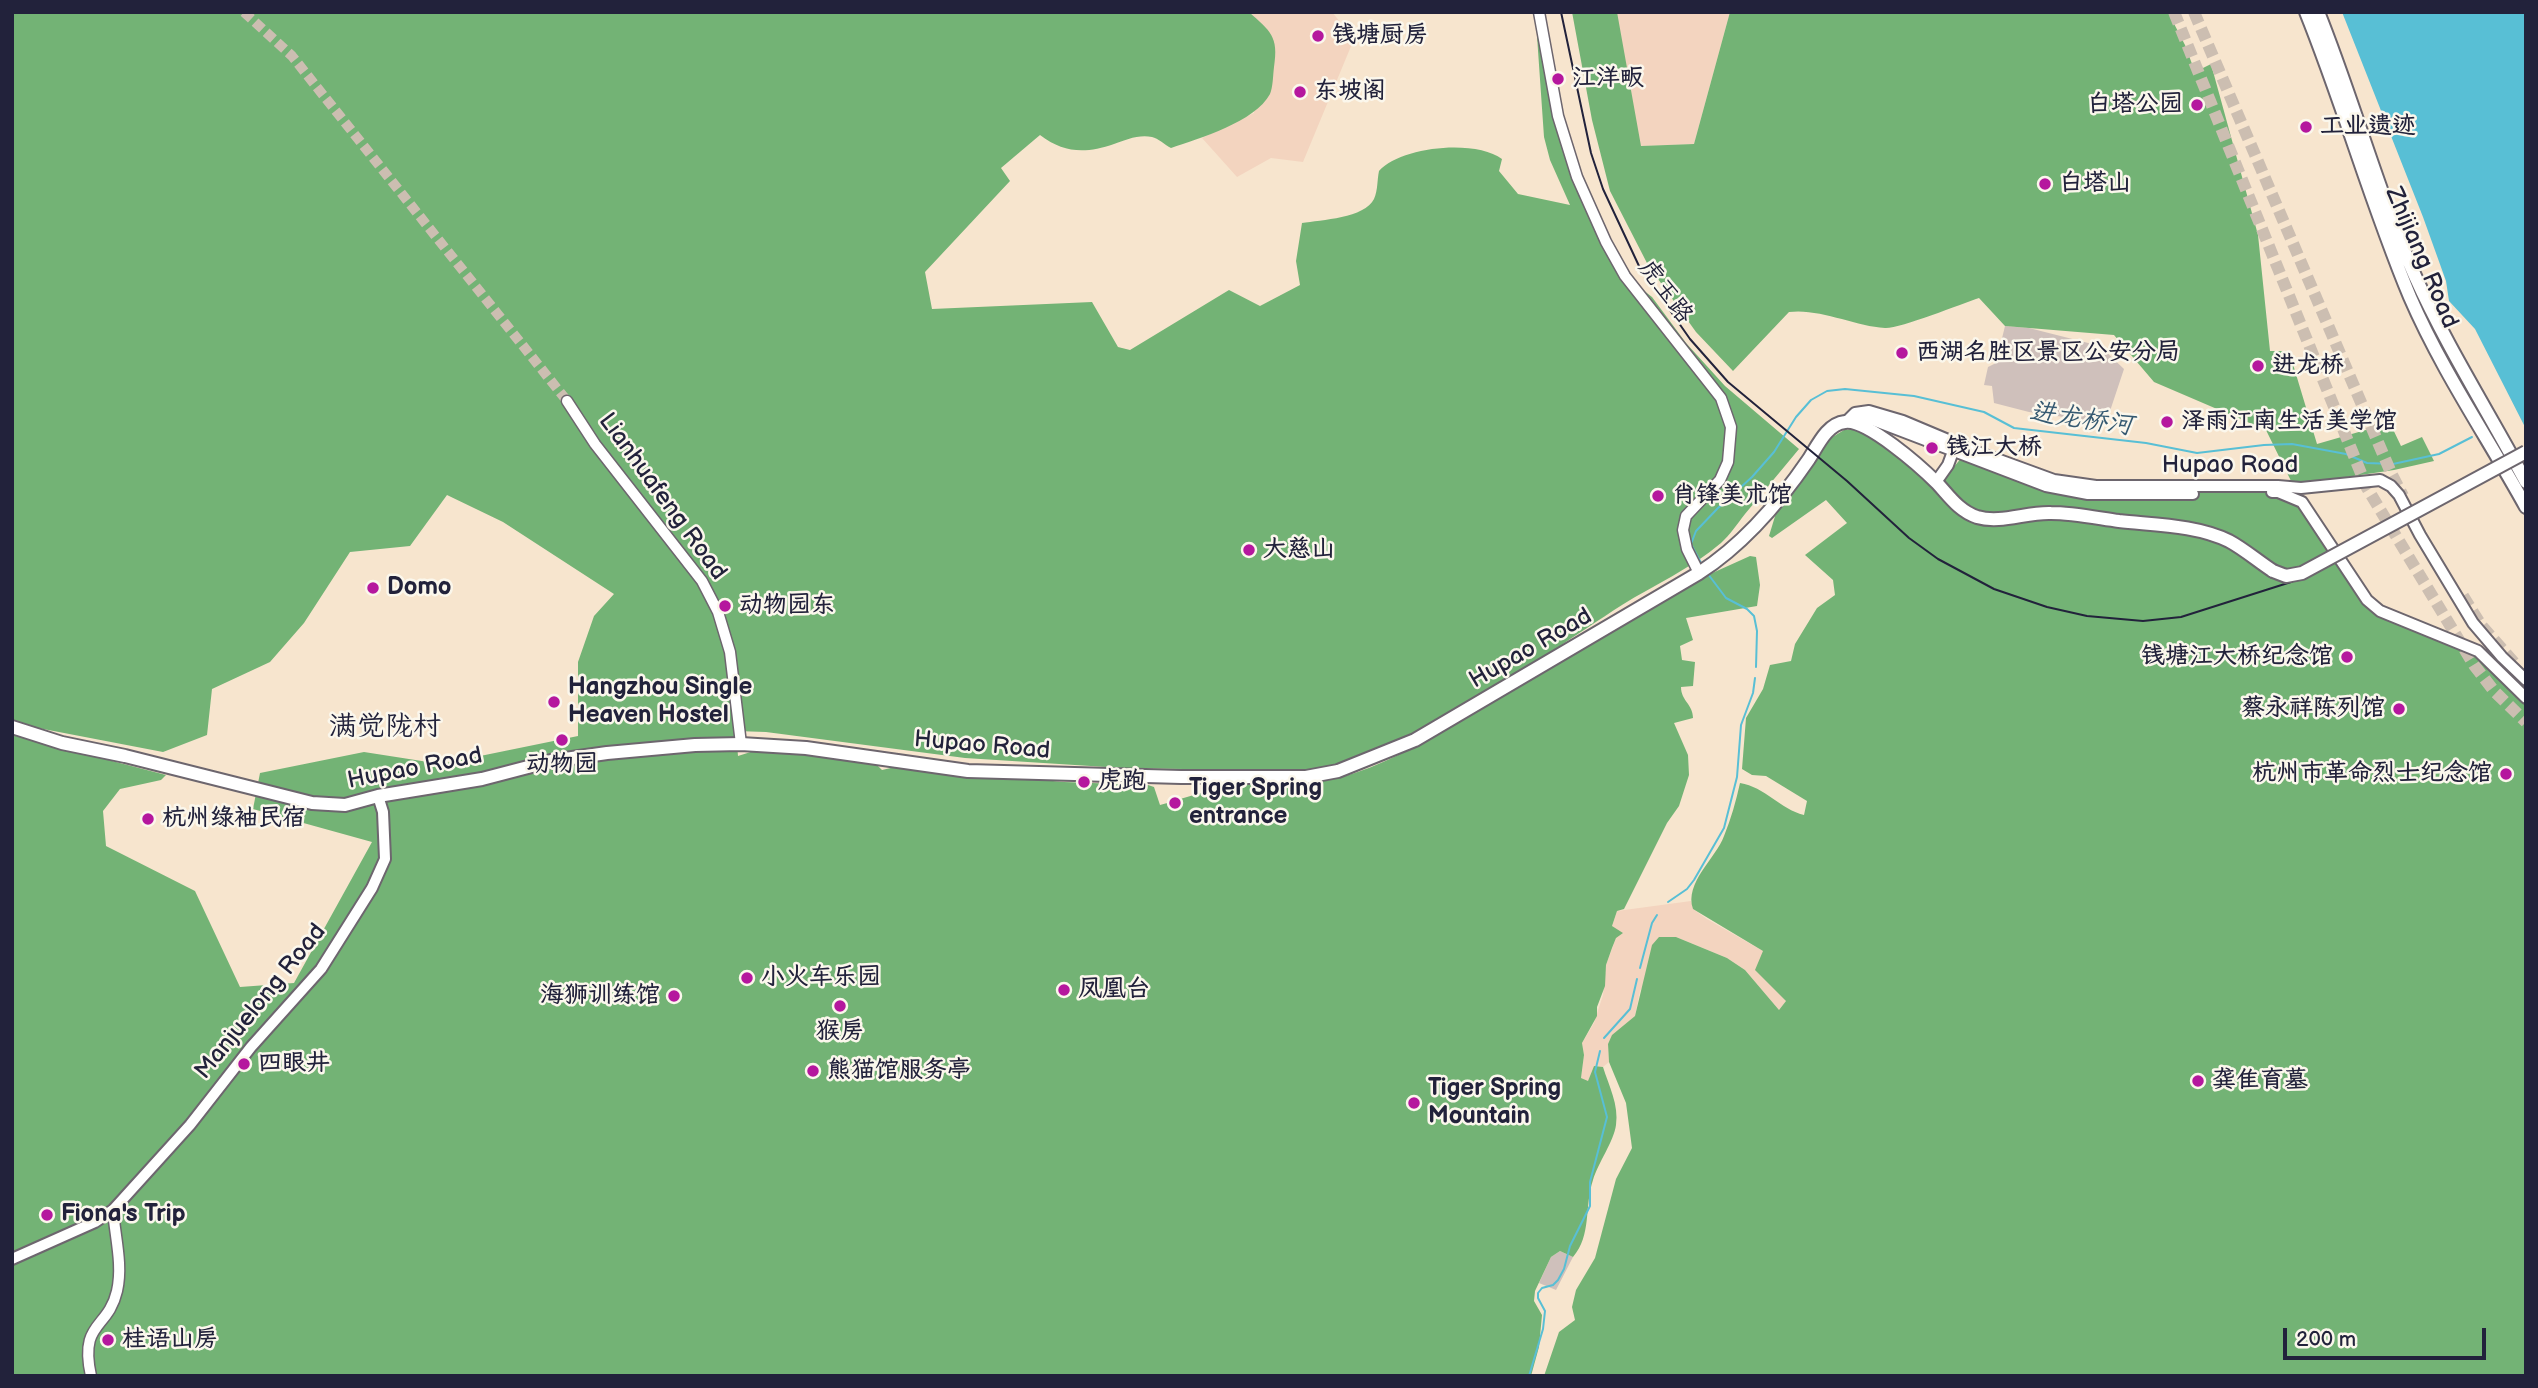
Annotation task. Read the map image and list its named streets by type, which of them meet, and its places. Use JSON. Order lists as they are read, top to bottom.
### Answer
{
  "streets": {
    "main road": ["Zhijiang Road", "Hupao Road", "Manjuelong Road"],
    "street": ["虎玉路", "Lianhuafeng Road"]
  },
  "crossings": [
    ["虎玉路", "Hupao Road"],
    ["Hupao Road", "Lianhuafeng Road"],
    ["Hupao Road", "Manjuelong Road"]
  ],
  "districts": ["满觉陇村"],
  "water": ["进龙桥河"],
  "places": [
    "钱塘厨房",
    "江洋畈",
    "东坡阁",
    "白塔公园",
    "工业遗迹",
    "白塔山",
    "西湖名胜区景区公安分局",
    "进龙桥",
    "泽雨江南生活美学馆",
    "钱江大桥",
    "肖锋美术馆",
    "大慈山",
    "Domo",
    "动物园东",
    "钱塘江大桥纪念馆",
    "Hangzhou Single Heaven Hostel",
    "蔡永祥陈列馆",
    "动物园",
    "杭州市革命烈士纪念馆",
    "虎跑",
    "Tiger Spring entrance",
    "杭州绿袖民宿",
    "小火车乐园",
    "凤凰台",
    "海狮训练馆",
    "猴房",
    "四眼井",
    "熊猫馆服务亭",
    "龚隹育墓",
    "Tiger Spring Mountain",
    "Fiona's Trip",
    "桂语山房"
  ],
  "scale_bar": "200 m"
}
